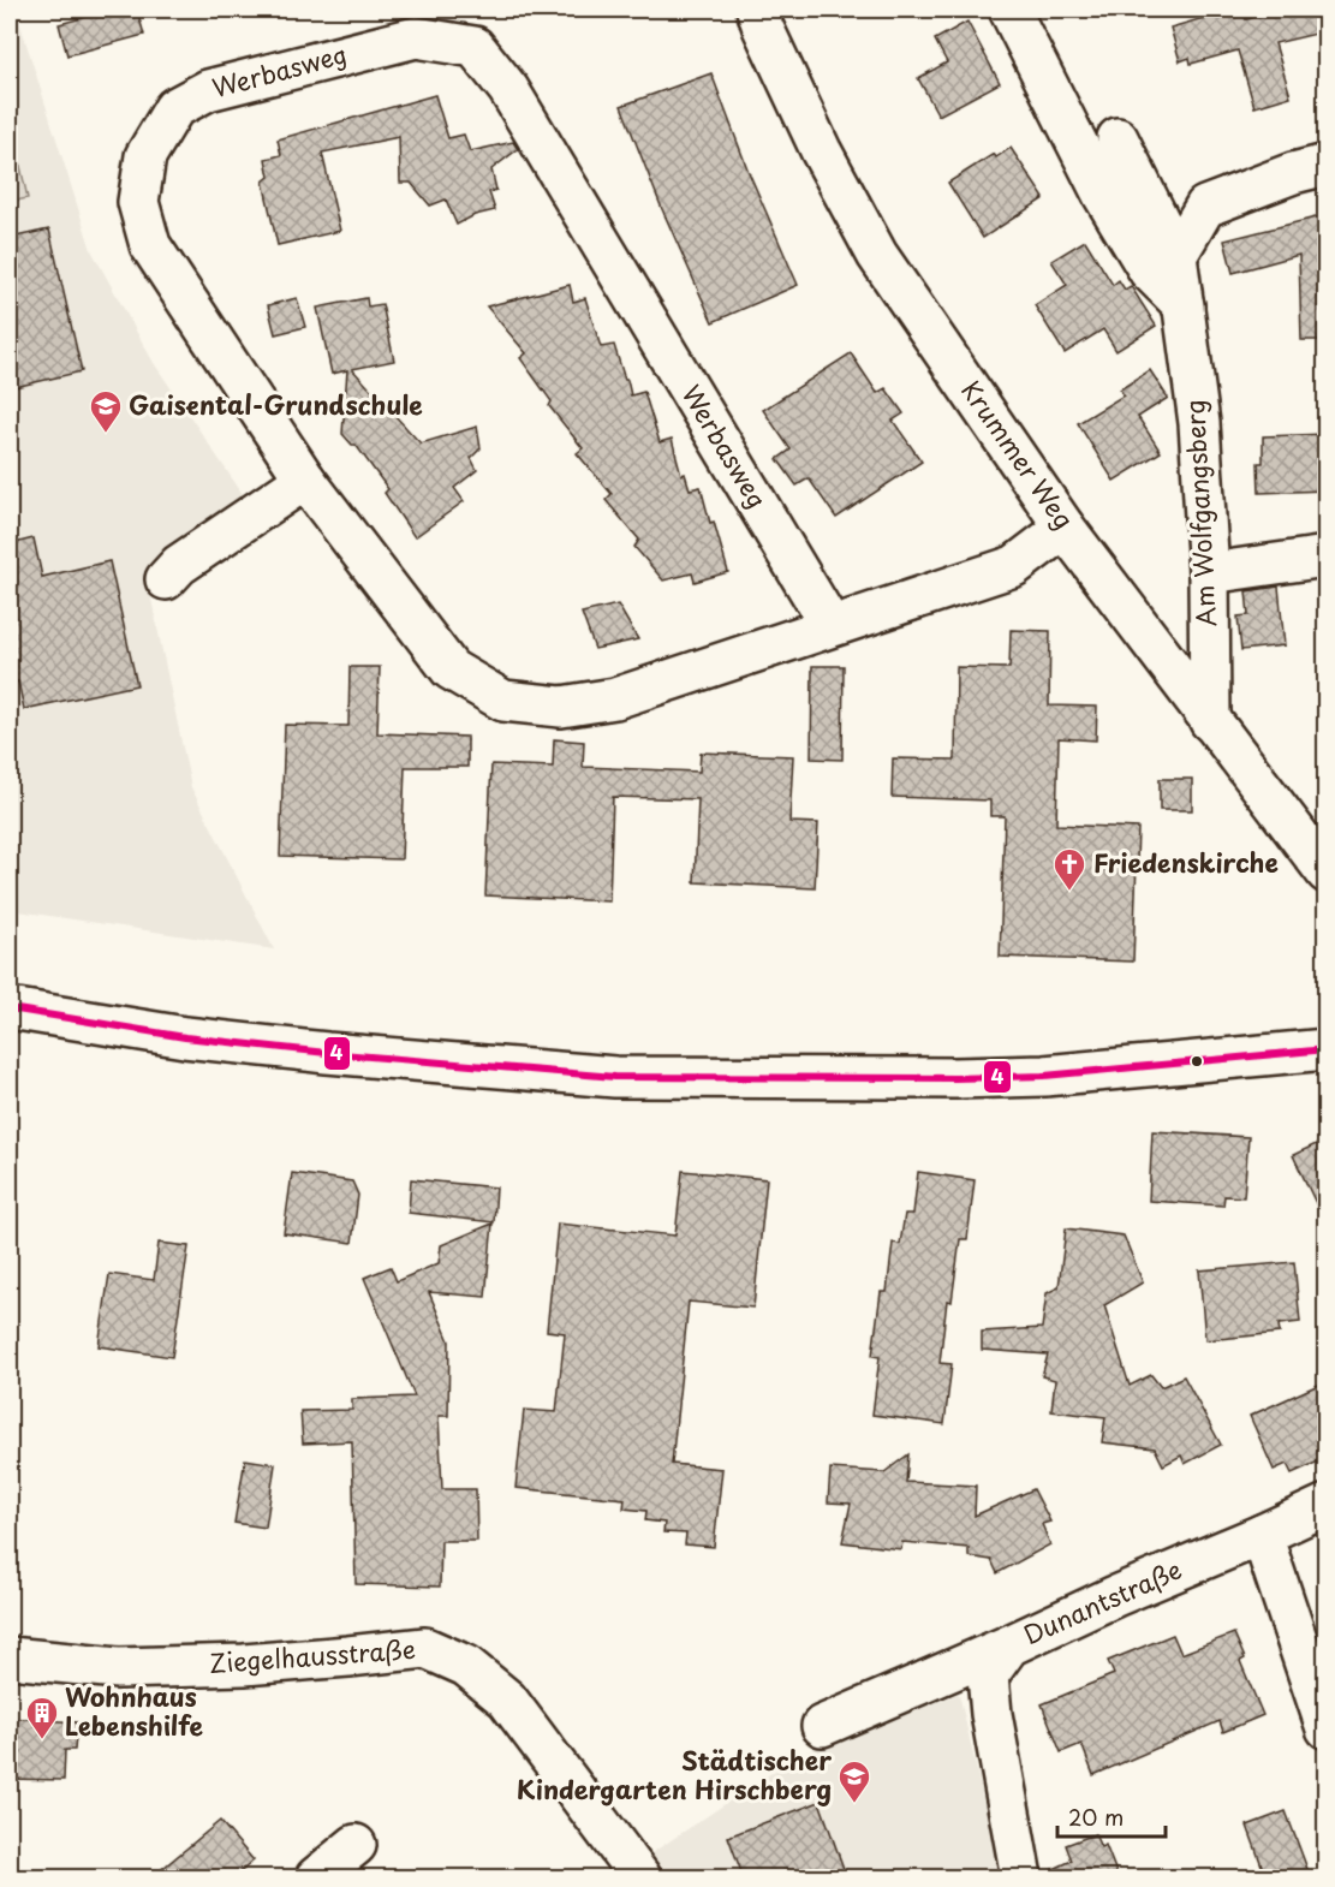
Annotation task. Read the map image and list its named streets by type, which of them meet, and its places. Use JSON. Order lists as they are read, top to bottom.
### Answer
{
  "streets": {
    "street": [
      "Werbasweg",
      "Krummer Weg",
      "Am Wolfgangsberg",
      "Dunantstraße",
      "Ziegelhausstraße"
    ]
  },
  "crossings": [
    ["Werbasweg", "Krummer Weg"],
    ["Krummer Weg", "Am Wolfgangsberg"]
  ],
  "places": {
    "school or university": ["Gaisental-Grundschule", "Städtischer Kindergarten Hirschberg"],
    "church": ["Friedenskirche"],
    "building": ["Wohnhaus Lebenshilfe"]
  },
  "lines": ["transit line 4"],
  "scale_bar": "20 m"
}
